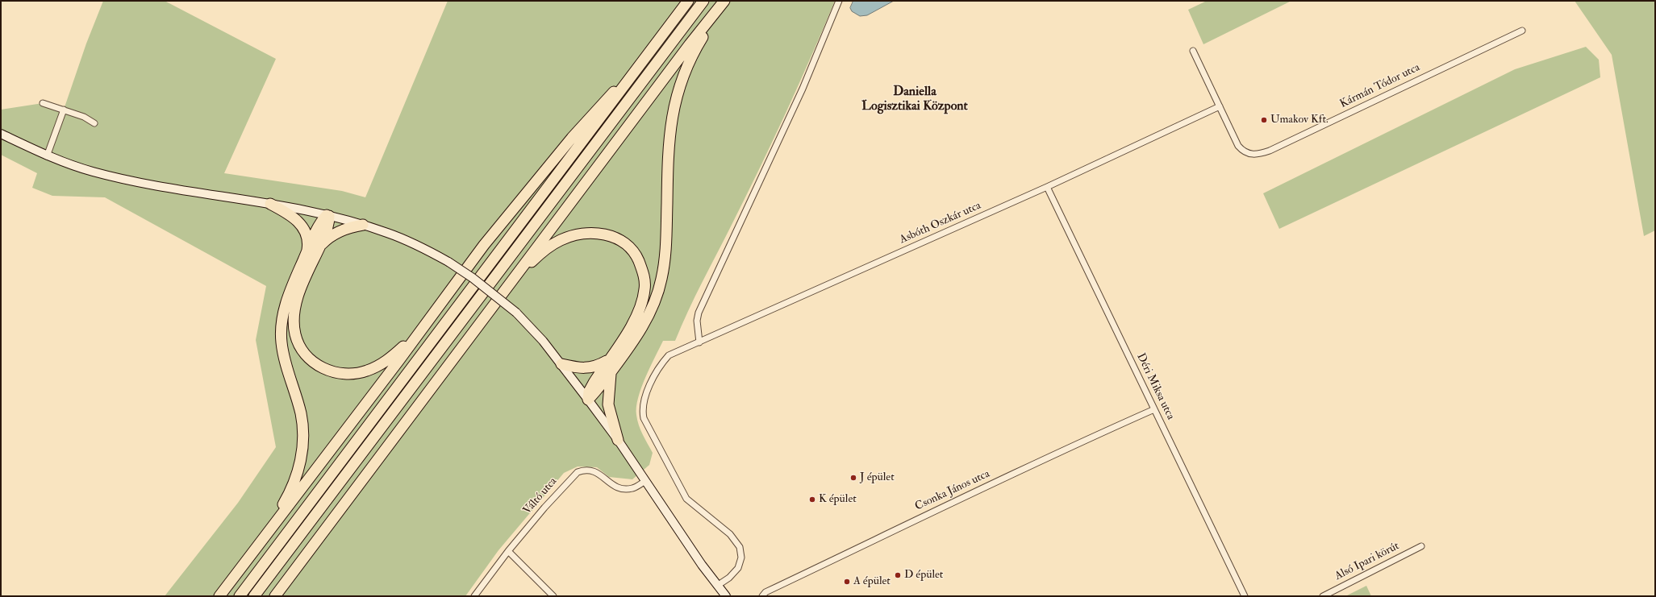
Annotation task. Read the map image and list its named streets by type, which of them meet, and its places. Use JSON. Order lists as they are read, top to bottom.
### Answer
{
  "streets": {
    "street": [
      "Kármán Tódor utca",
      "Asbóth Oszkár utca",
      "Déri Miksa utca",
      "Csonka János utca",
      "Váltó utca",
      "Alsó Ipari körút"
    ]
  },
  "crossings": [
    ["Kármán Tódor utca", "Asbóth Oszkár utca"],
    ["Asbóth Oszkár utca", "Déri Miksa utca"],
    ["Déri Miksa utca", "Csonka János utca"]
  ],
  "districts": ["Daniella Logisztikai Központ"],
  "places": [
    "Umakov Kft.",
    "J épület",
    "K épület",
    "D épület",
    "A épület"
  ]
}
